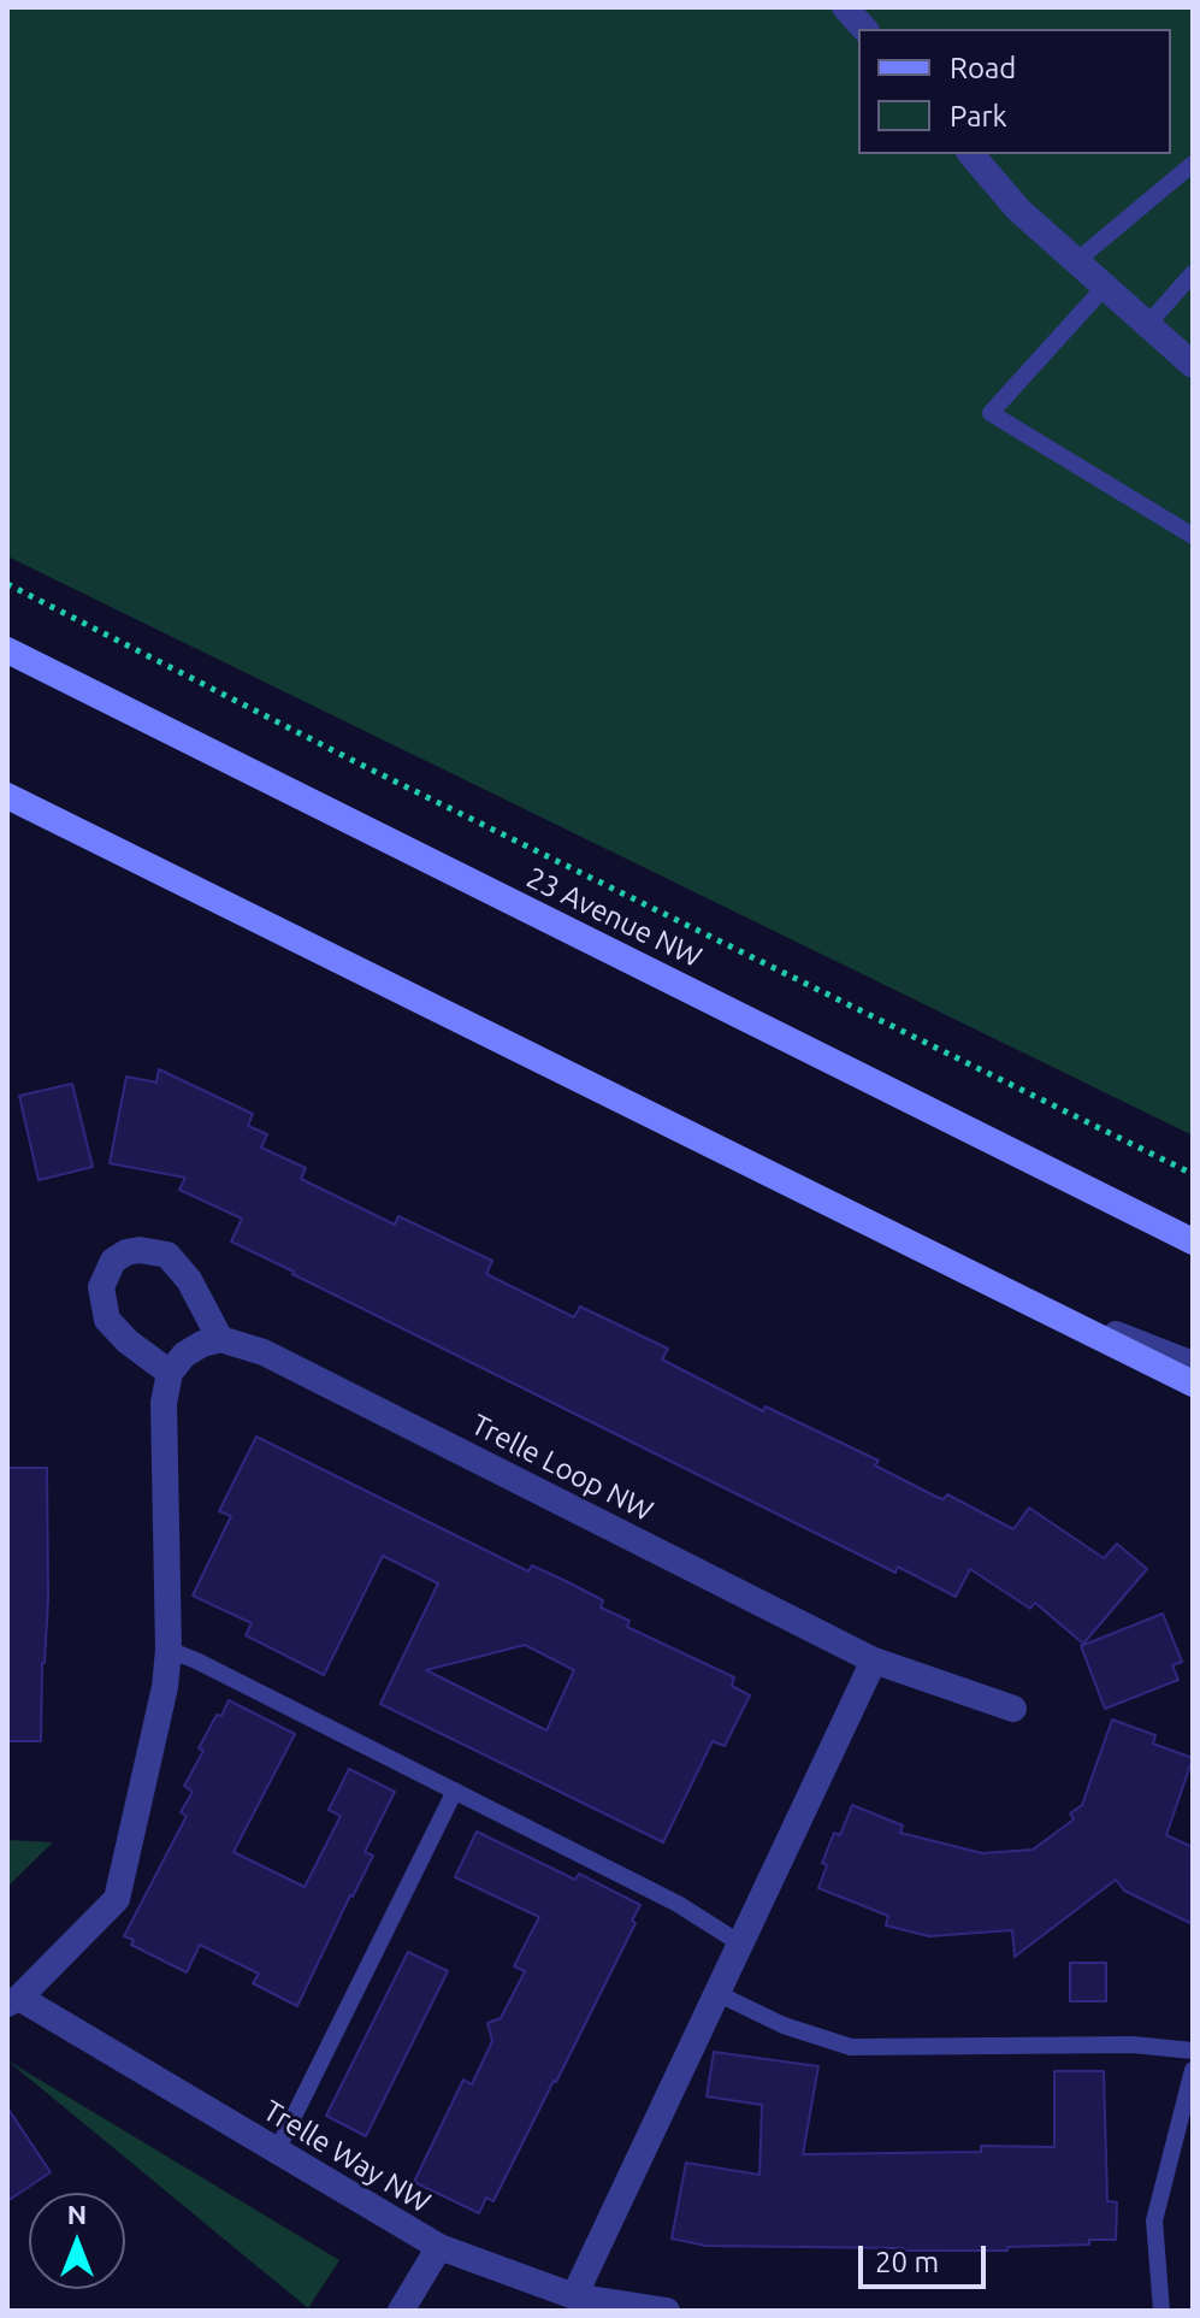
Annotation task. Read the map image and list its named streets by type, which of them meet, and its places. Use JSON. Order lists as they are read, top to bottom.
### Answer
{
  "streets": {
    "main road": ["23 Avenue NW"],
    "street": ["Trelle Loop NW", "Trelle Way NW"]
  },
  "legend": ["Road", "Park"],
  "scale_bar": "20 m",
  "north": "top"
}
